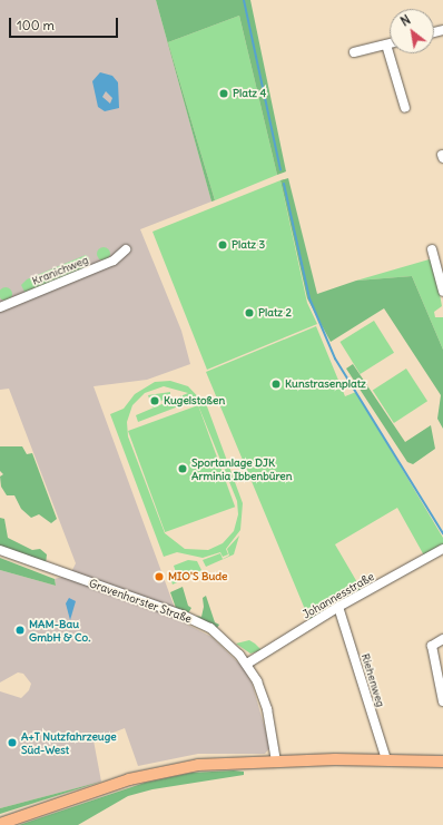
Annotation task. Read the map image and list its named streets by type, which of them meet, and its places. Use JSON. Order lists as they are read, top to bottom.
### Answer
{
  "streets": {
    "street": [
      "Kranichweg",
      "Johannesstraße",
      "Gravenhorster Straße",
      "Riehenweg"
    ]
  },
  "crossings": [
    ["Johannesstraße", "Gravenhorster Straße"],
    ["Johannesstraße", "Riehenweg"]
  ],
  "places": [
    "Platz 4",
    "Platz 3",
    "Platz 2",
    "Kunstrasenplatz",
    "Kugelstoßen",
    "Sportanlage DJK Arminia Ibbenbüren",
    "MIO'S Bude",
    "MAM-Bau GmbH & Co.",
    "A+T Nutzfahrzeuge Süd-West"
  ],
  "scale_bar": "100 m",
  "north": "top left"
}
